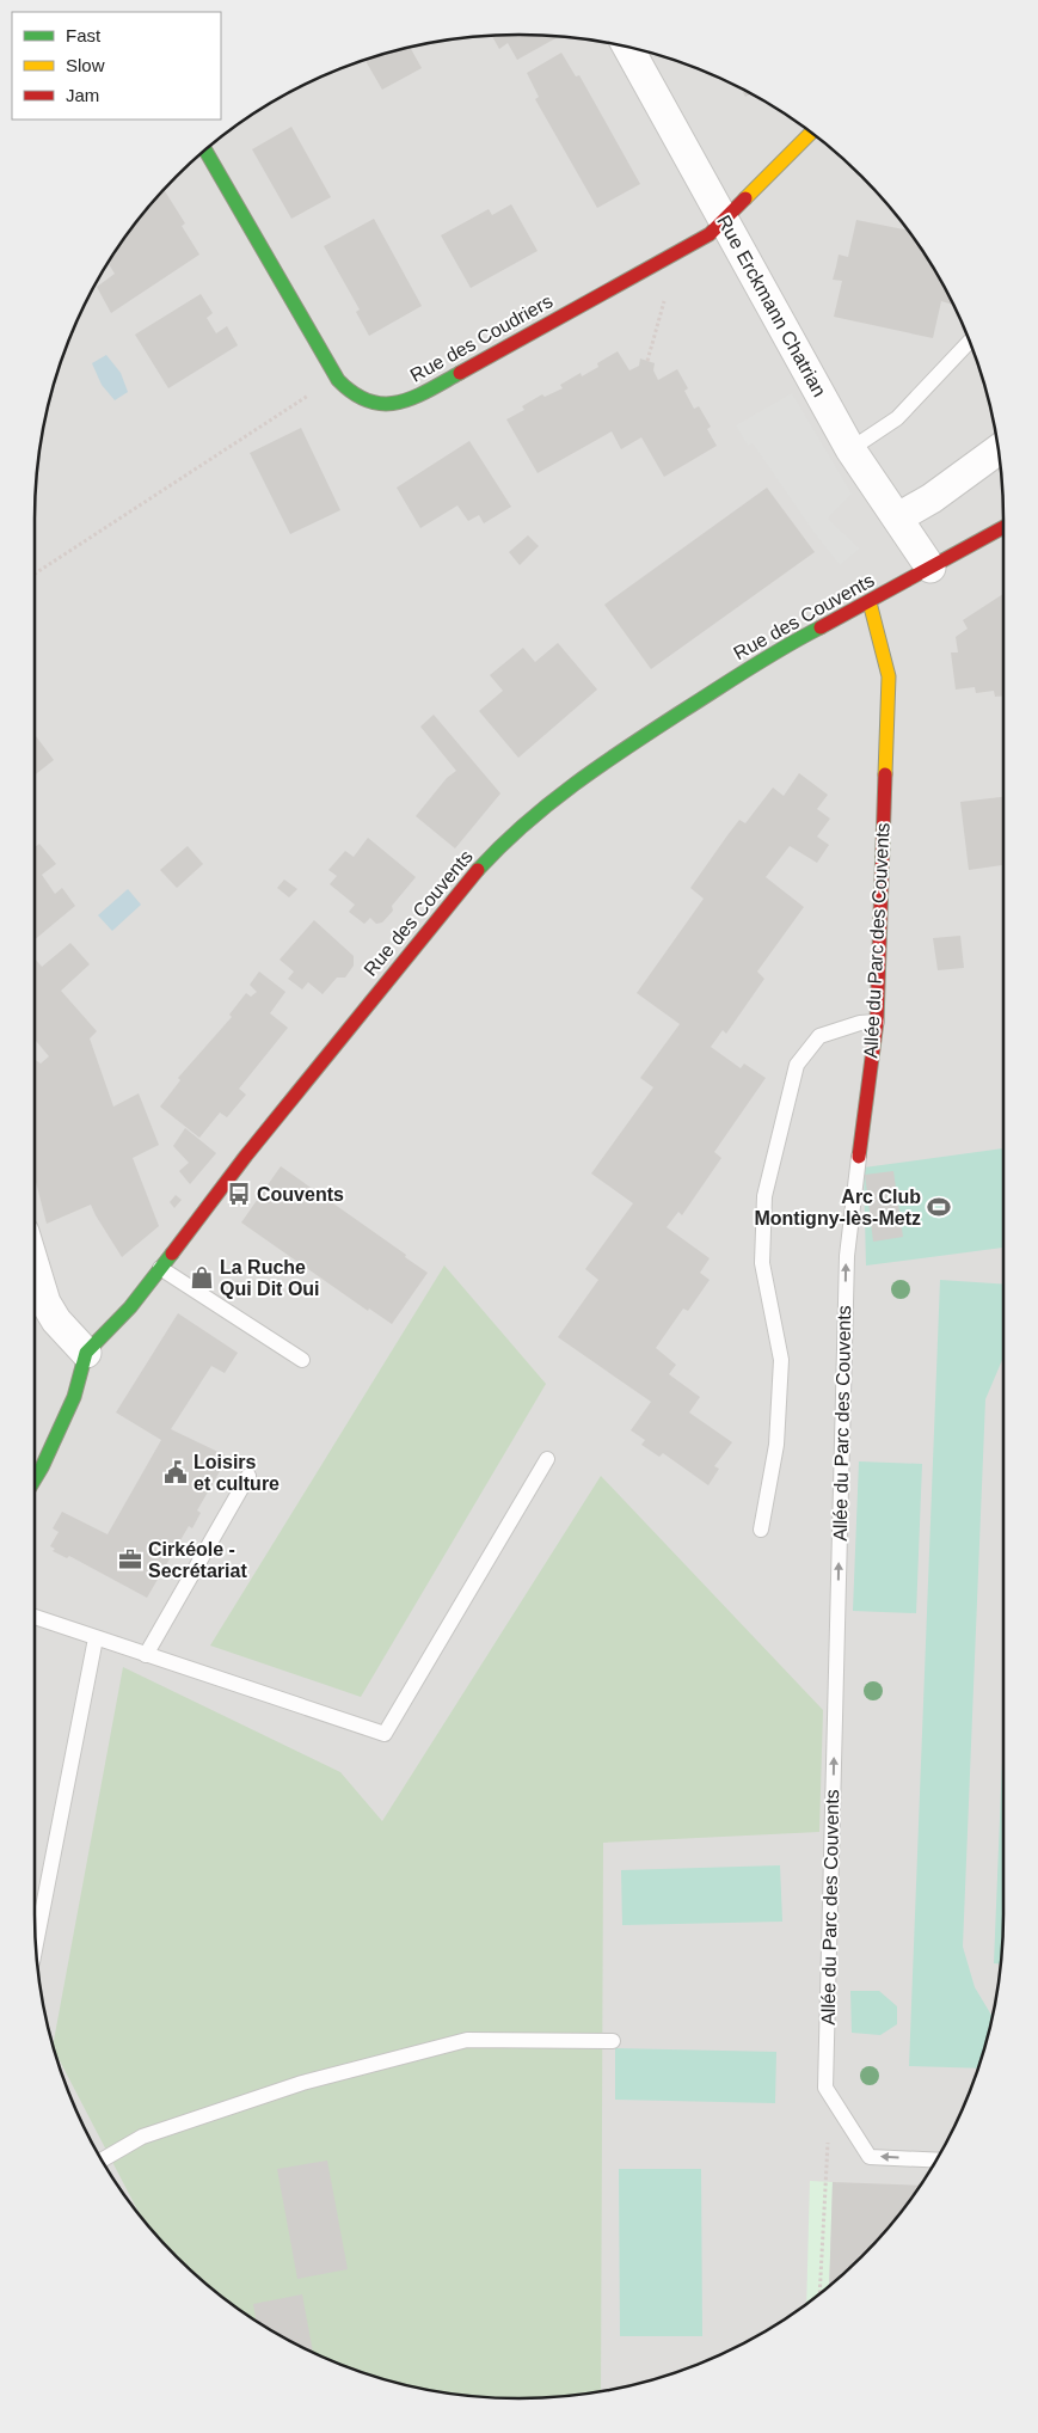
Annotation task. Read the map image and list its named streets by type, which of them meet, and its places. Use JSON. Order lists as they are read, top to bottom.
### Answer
{
  "streets": {
    "street": [
      "Rue Erckmann Chatrian",
      "Rue des Coudriers",
      "Rue des Couvents",
      "Allée du Parc des Couvents"
    ]
  },
  "crossings": [
    ["Rue Erckmann Chatrian", "Rue des Coudriers"],
    ["Rue Erckmann Chatrian", "Rue des Couvents"],
    ["Rue des Couvents", "Allée du Parc des Couvents"]
  ],
  "one_way": ["Allée du Parc des Couvents"],
  "places": {
    "bus stop": ["Couvents"],
    "sports": ["Arc Club Montigny-lès-Metz"],
    "shop": ["La Ruche Qui Dit Oui"],
    "public building": ["Loisirs et culture"],
    "office": ["Cirkéole - Secrétariat"]
  },
  "legend": ["Fast", "Slow", "Jam"]
}
